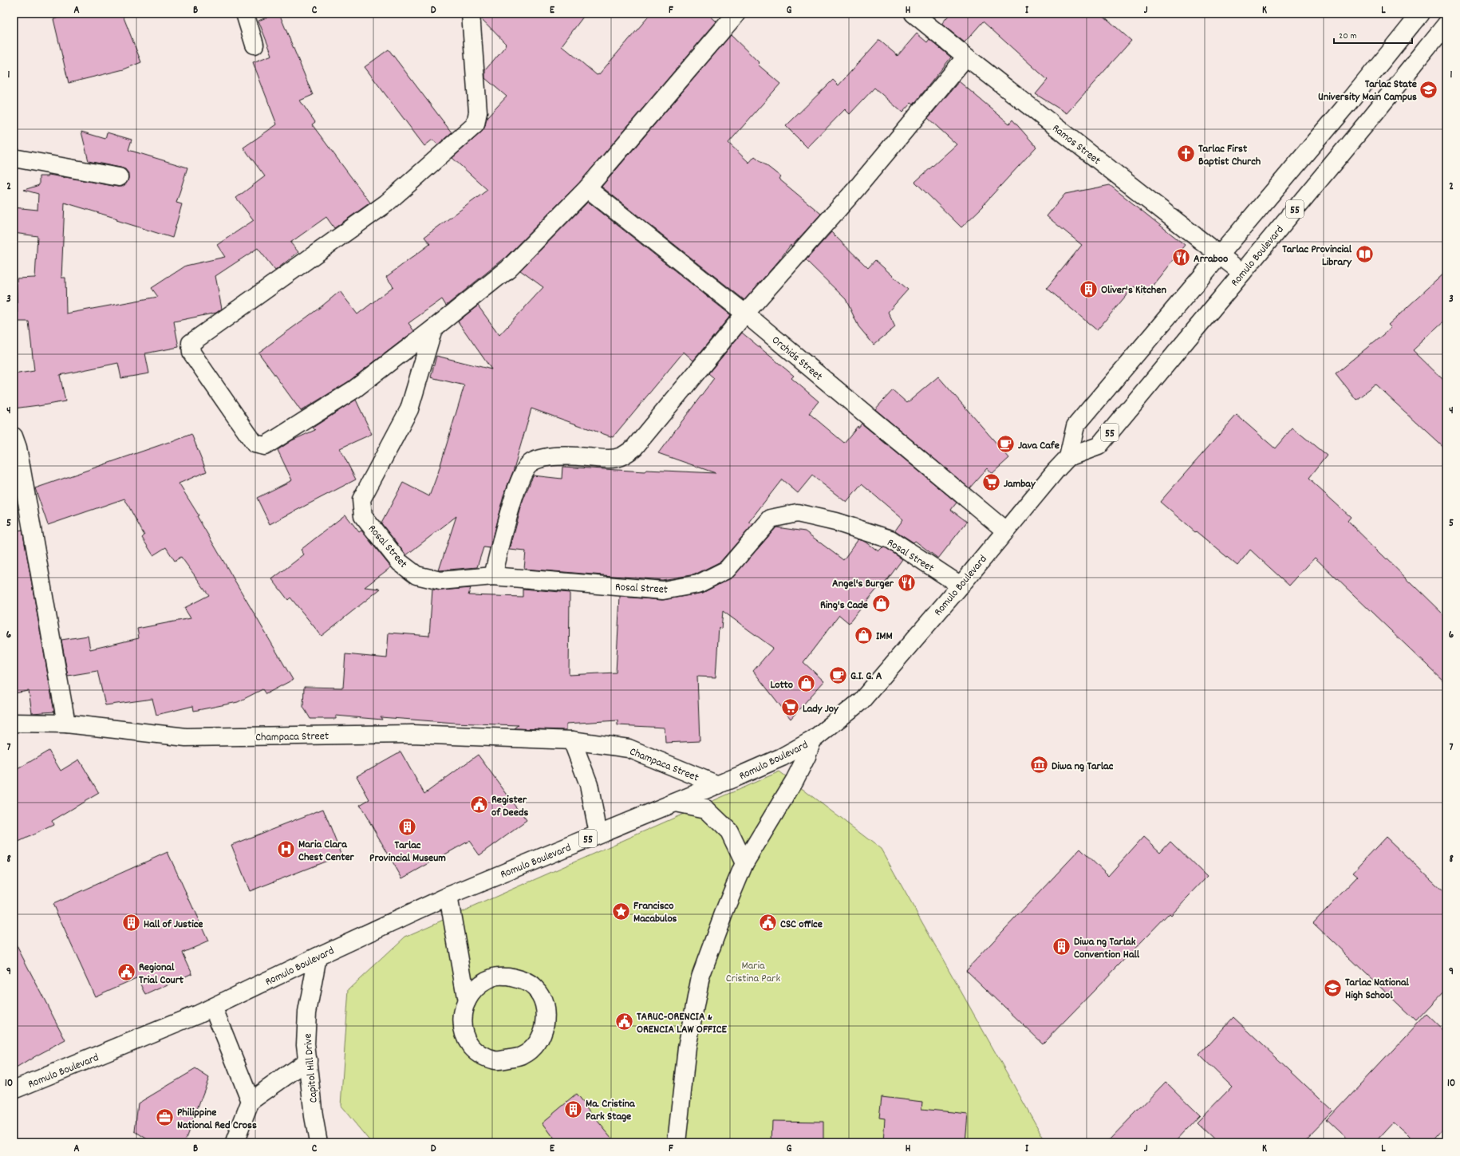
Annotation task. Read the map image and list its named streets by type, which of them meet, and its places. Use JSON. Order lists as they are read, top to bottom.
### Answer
{
  "streets": {
    "main road": [
      "Ramos Street",
      "55",
      "Romulo Boulevard",
      "Orchids Street",
      "Rosal Street",
      "Champaca Street",
      "Capitol Hill Drive"
    ]
  },
  "crossings": [
    ["Ramos Street", "55"],
    ["Ramos Street", "Romulo Boulevard"],
    ["55", "Romulo Boulevard"],
    ["Romulo Boulevard", "Orchids Street"],
    ["Romulo Boulevard", "Rosal Street"],
    ["Romulo Boulevard", "Champaca Street"],
    ["Romulo Boulevard", "Capitol Hill Drive"]
  ],
  "parks": ["Maria Cristina Park"],
  "places": {
    "school or university": ["Tarlac State University Main Campus", "Tarlac National High School"],
    "church": ["Tarlac First Baptist Church"],
    "library": ["Tarlac Provincial Library"],
    "restaurant": ["Arraboo", "Angel's Burger"],
    "building": [
      "Oliver's Kitchen",
      "Tarlac Provincial Museum",
      "Hall of Justice",
      "Diwa ng Tarlak Convention Hall",
      "Ma. Cristina Park Stage"
    ],
    "cafe": ["Java Cafe", "G.I. G. A"],
    "supermarket": ["Jambay", "Lady Joy"],
    "shop": ["Ring's Cade", "IMM", "Lotto"],
    "museum": ["Diwa ng Tarlac"],
    "public building": [
      "Register of Deeds",
      "CSC office",
      "Regional Trial Court",
      "TARUC-ORENCIA & ORENCIA LAW OFFICE"
    ],
    "hospital": ["Maria Clara Chest Center"],
    "place": ["Francisco Macabulos"],
    "office": ["Philippine National Red Cross"]
  },
  "scale_bar": "20 m",
  "grid": {
    "columns": [
      "A",
      "B",
      "C",
      "D",
      "E",
      "F",
      "G",
      "H",
      "I",
      "J",
      "K",
      "L"
    ],
    "rows": [
      "1",
      "2",
      "3",
      "4",
      "5",
      "6",
      "7",
      "8",
      "9",
      "10"
    ]
  }
}
